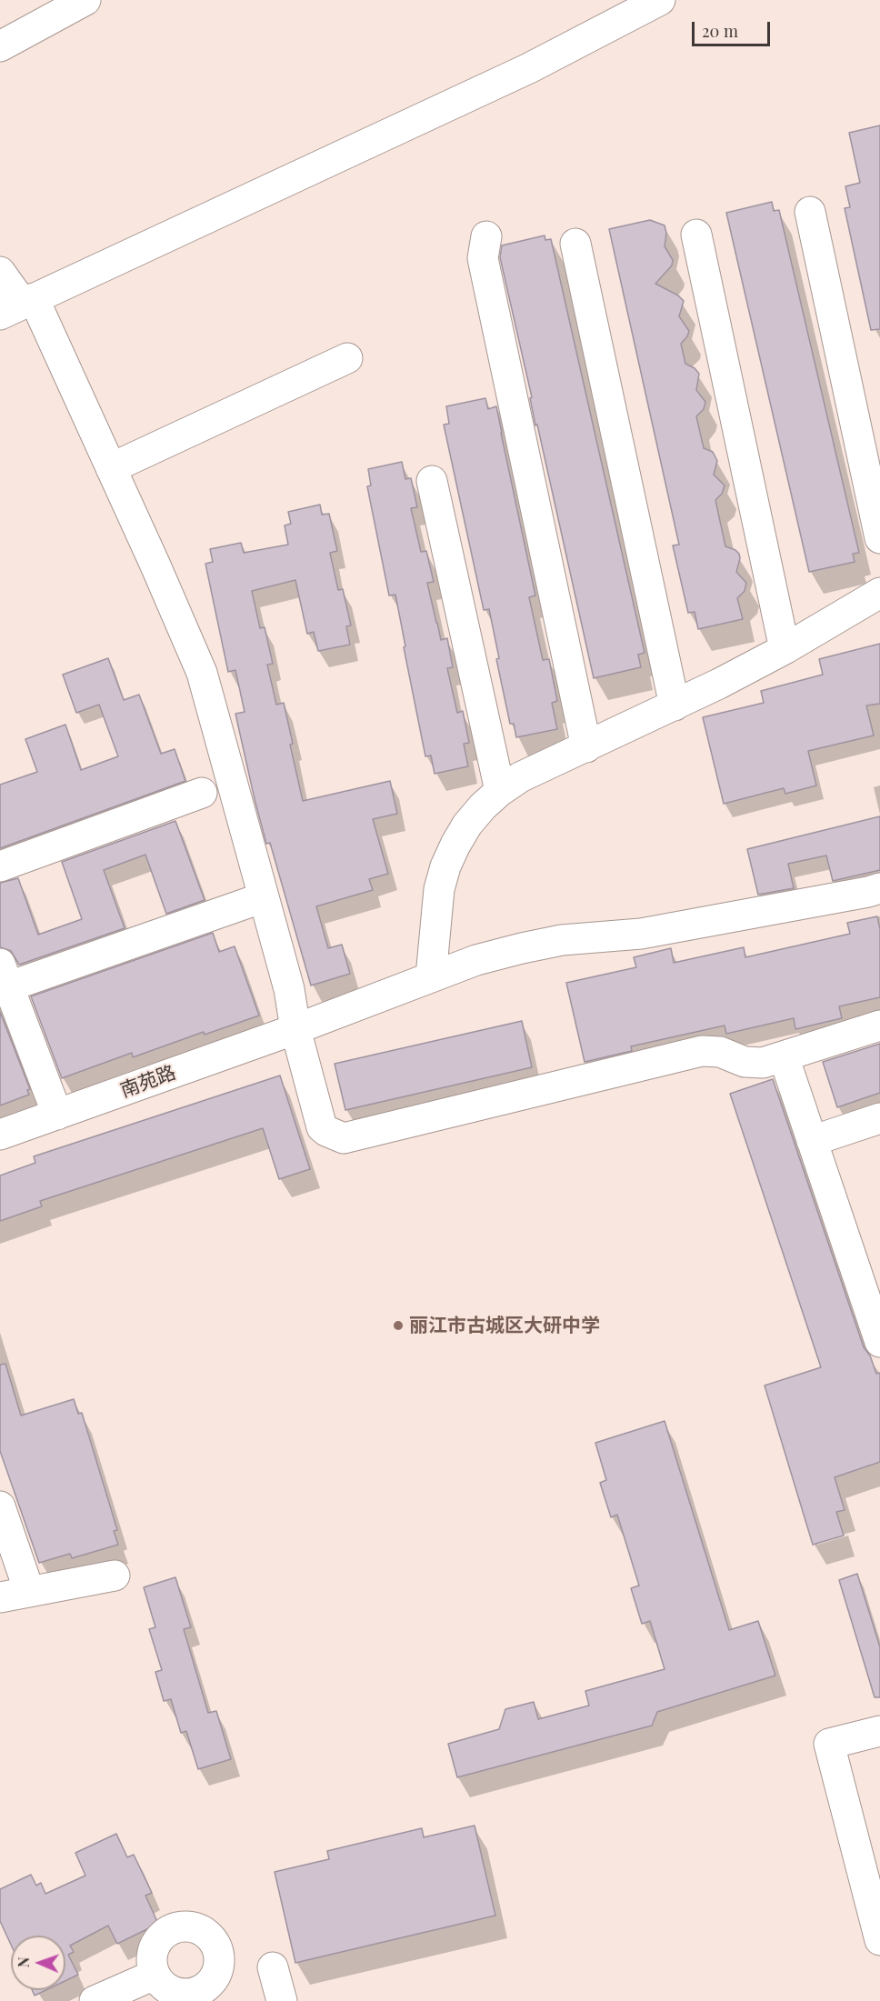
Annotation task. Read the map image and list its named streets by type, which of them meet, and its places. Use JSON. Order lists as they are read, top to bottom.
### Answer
{
  "streets": {
    "street": ["南苑路"]
  },
  "places": ["丽江市古城区大研中学"],
  "scale_bar": "20 m",
  "north": "left"
}
